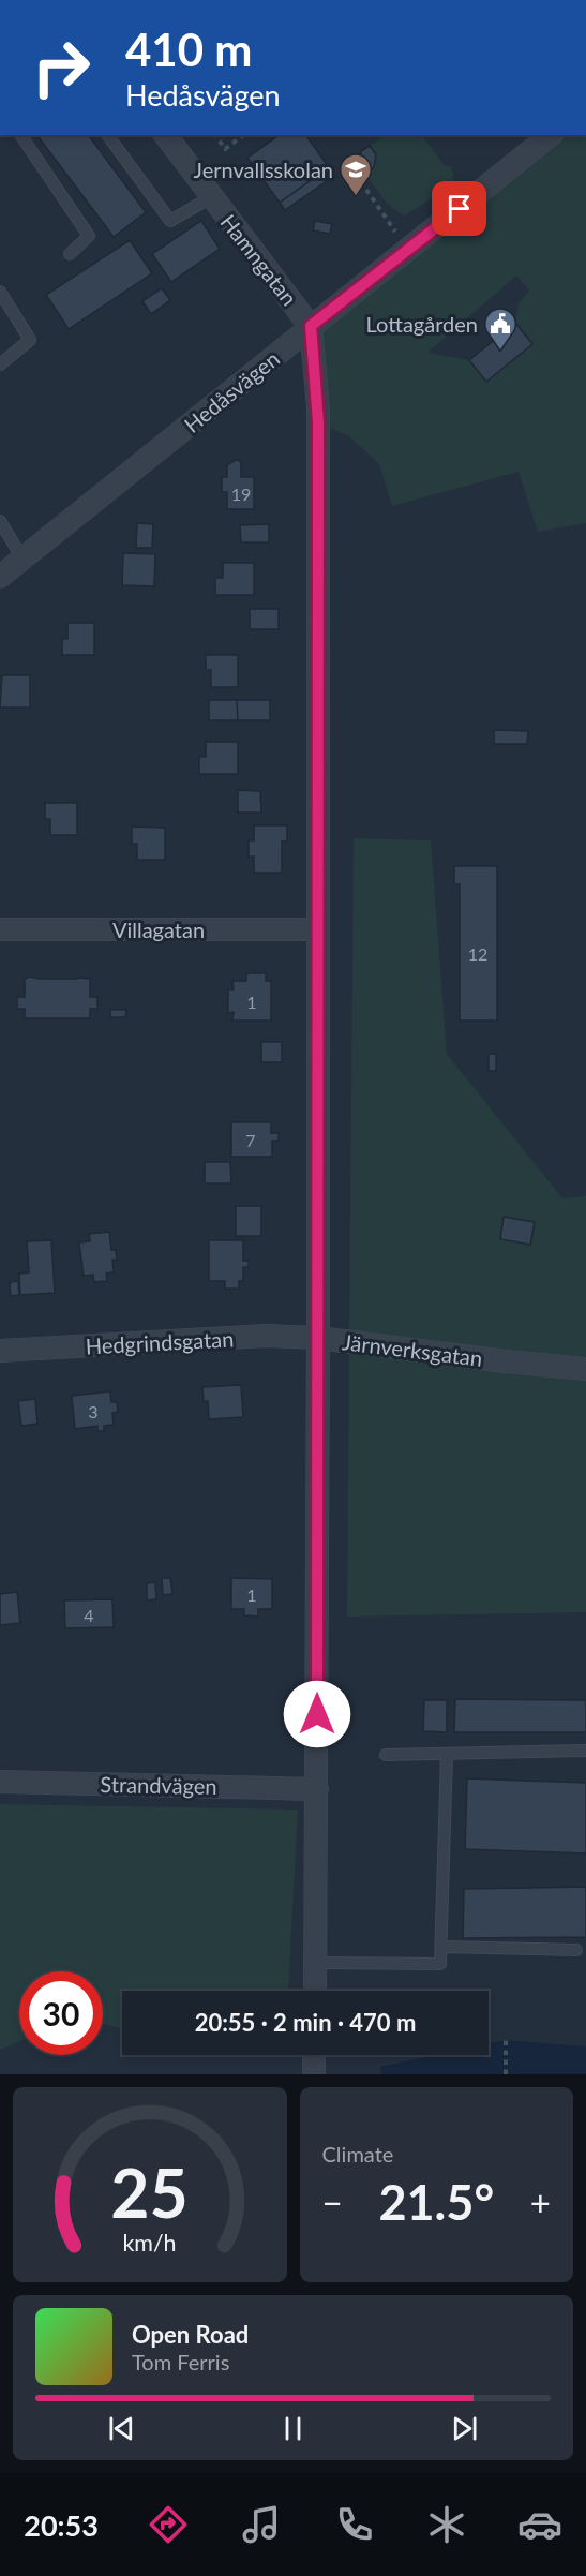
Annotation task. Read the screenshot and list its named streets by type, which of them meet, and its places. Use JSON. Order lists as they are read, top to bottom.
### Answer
{
  "streets": {
    "street": [
      "Hamngatan",
      "Hedåsvägen",
      "Villagatan",
      "Hedgrindsgatan",
      "Järnverksgatan",
      "Strandvägen"
    ]
  },
  "crossings": [
    ["Hamngatan", "Hedåsvägen"],
    ["Hamngatan", "Villagatan"],
    ["Hamngatan", "Hedgrindsgatan"],
    ["Hamngatan", "Järnverksgatan"],
    ["Hamngatan", "Strandvägen"],
    ["Hedgrindsgatan", "Järnverksgatan"]
  ],
  "places": {
    "school or university": ["Jernvallsskolan"],
    "public building": ["Lottagården"]
  },
  "house_numbers": [
    "19",
    "12",
    "1",
    "7",
    "3",
    "1",
    "4"
  ],
  "page": {
    "turn": ["410 m", "Hedåsvägen"],
    "limit": "30",
    "trip": "20:55 · 2 min · 470 m",
    "tile": "Climate",
    "heat": ["−", "21.5°", "+"],
    "song": ["Open Road", "Tom Ferris"],
    "tabs": "20:53",
    "gauge": ["25", "km/h"]
  }
}
